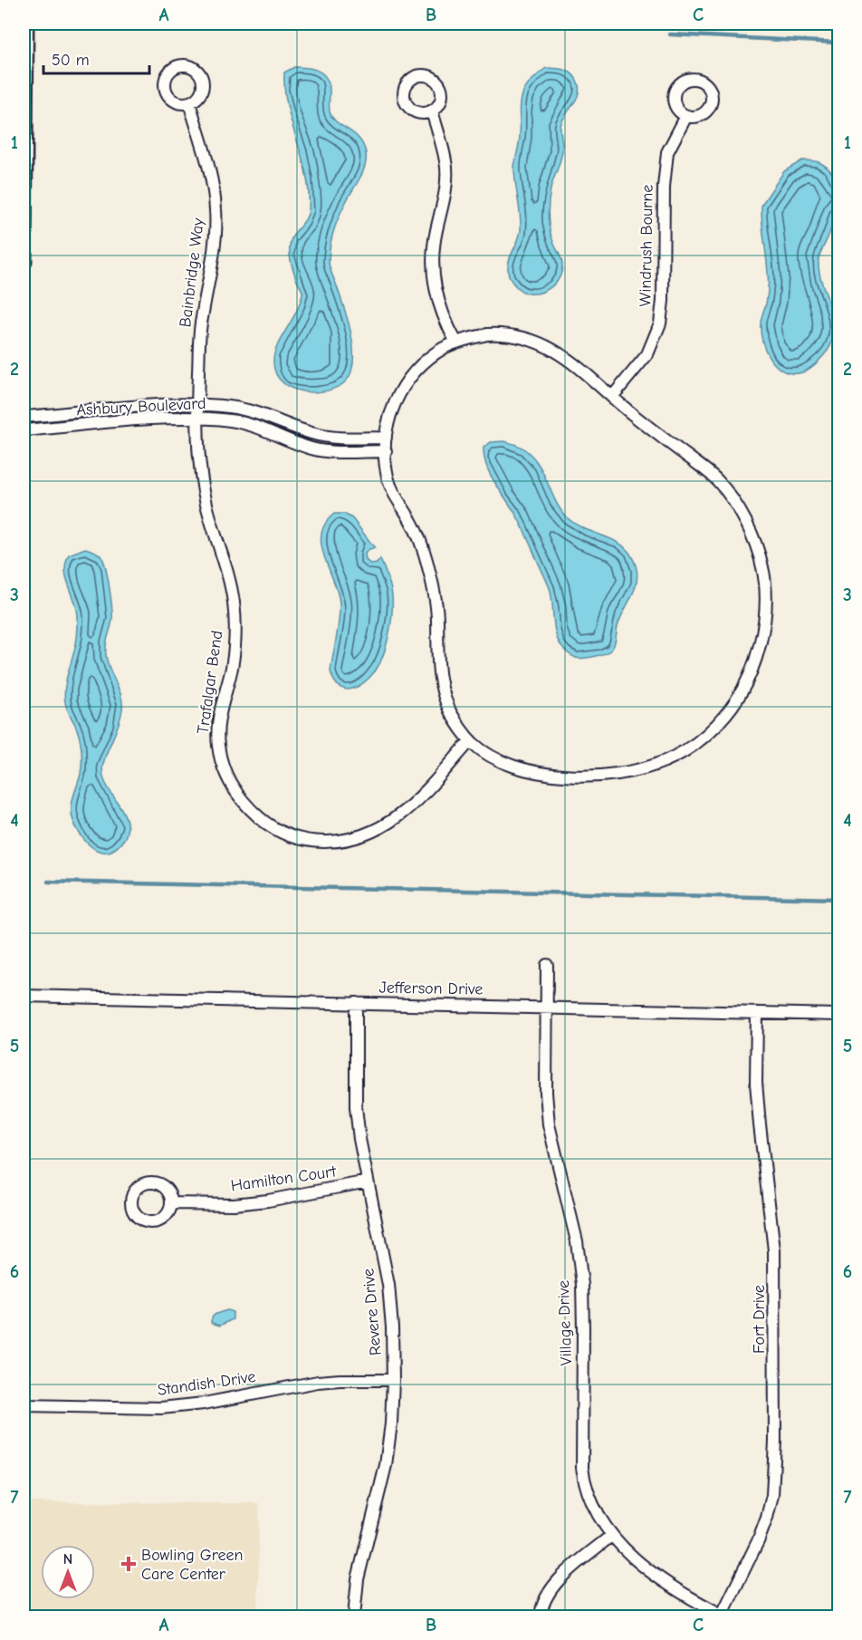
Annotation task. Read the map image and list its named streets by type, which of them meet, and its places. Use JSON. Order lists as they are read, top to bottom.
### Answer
{
  "streets": {
    "street": [
      "Windrush Bourne",
      "Bainbridge Way",
      "Ashbury Boulevard",
      "Trafalgar Bend",
      "Jefferson Drive",
      "Hamilton Court",
      "Revere Drive",
      "Fort Drive",
      "Village Drive",
      "Standish Drive"
    ]
  },
  "crossings": [
    ["Bainbridge Way", "Ashbury Boulevard"],
    ["Bainbridge Way", "Trafalgar Bend"],
    ["Ashbury Boulevard", "Trafalgar Bend"],
    ["Jefferson Drive", "Revere Drive"],
    ["Jefferson Drive", "Fort Drive"],
    ["Jefferson Drive", "Village Drive"],
    ["Hamilton Court", "Revere Drive"],
    ["Revere Drive", "Standish Drive"],
    ["Fort Drive", "Village Drive"]
  ],
  "places": {
    "health": ["Bowling Green Care Center"]
  },
  "scale_bar": "50 m",
  "north": "top",
  "grid": {
    "columns": ["A", "B", "C"],
    "rows": [
      "1",
      "2",
      "3",
      "4",
      "5",
      "6",
      "7"
    ]
  }
}
